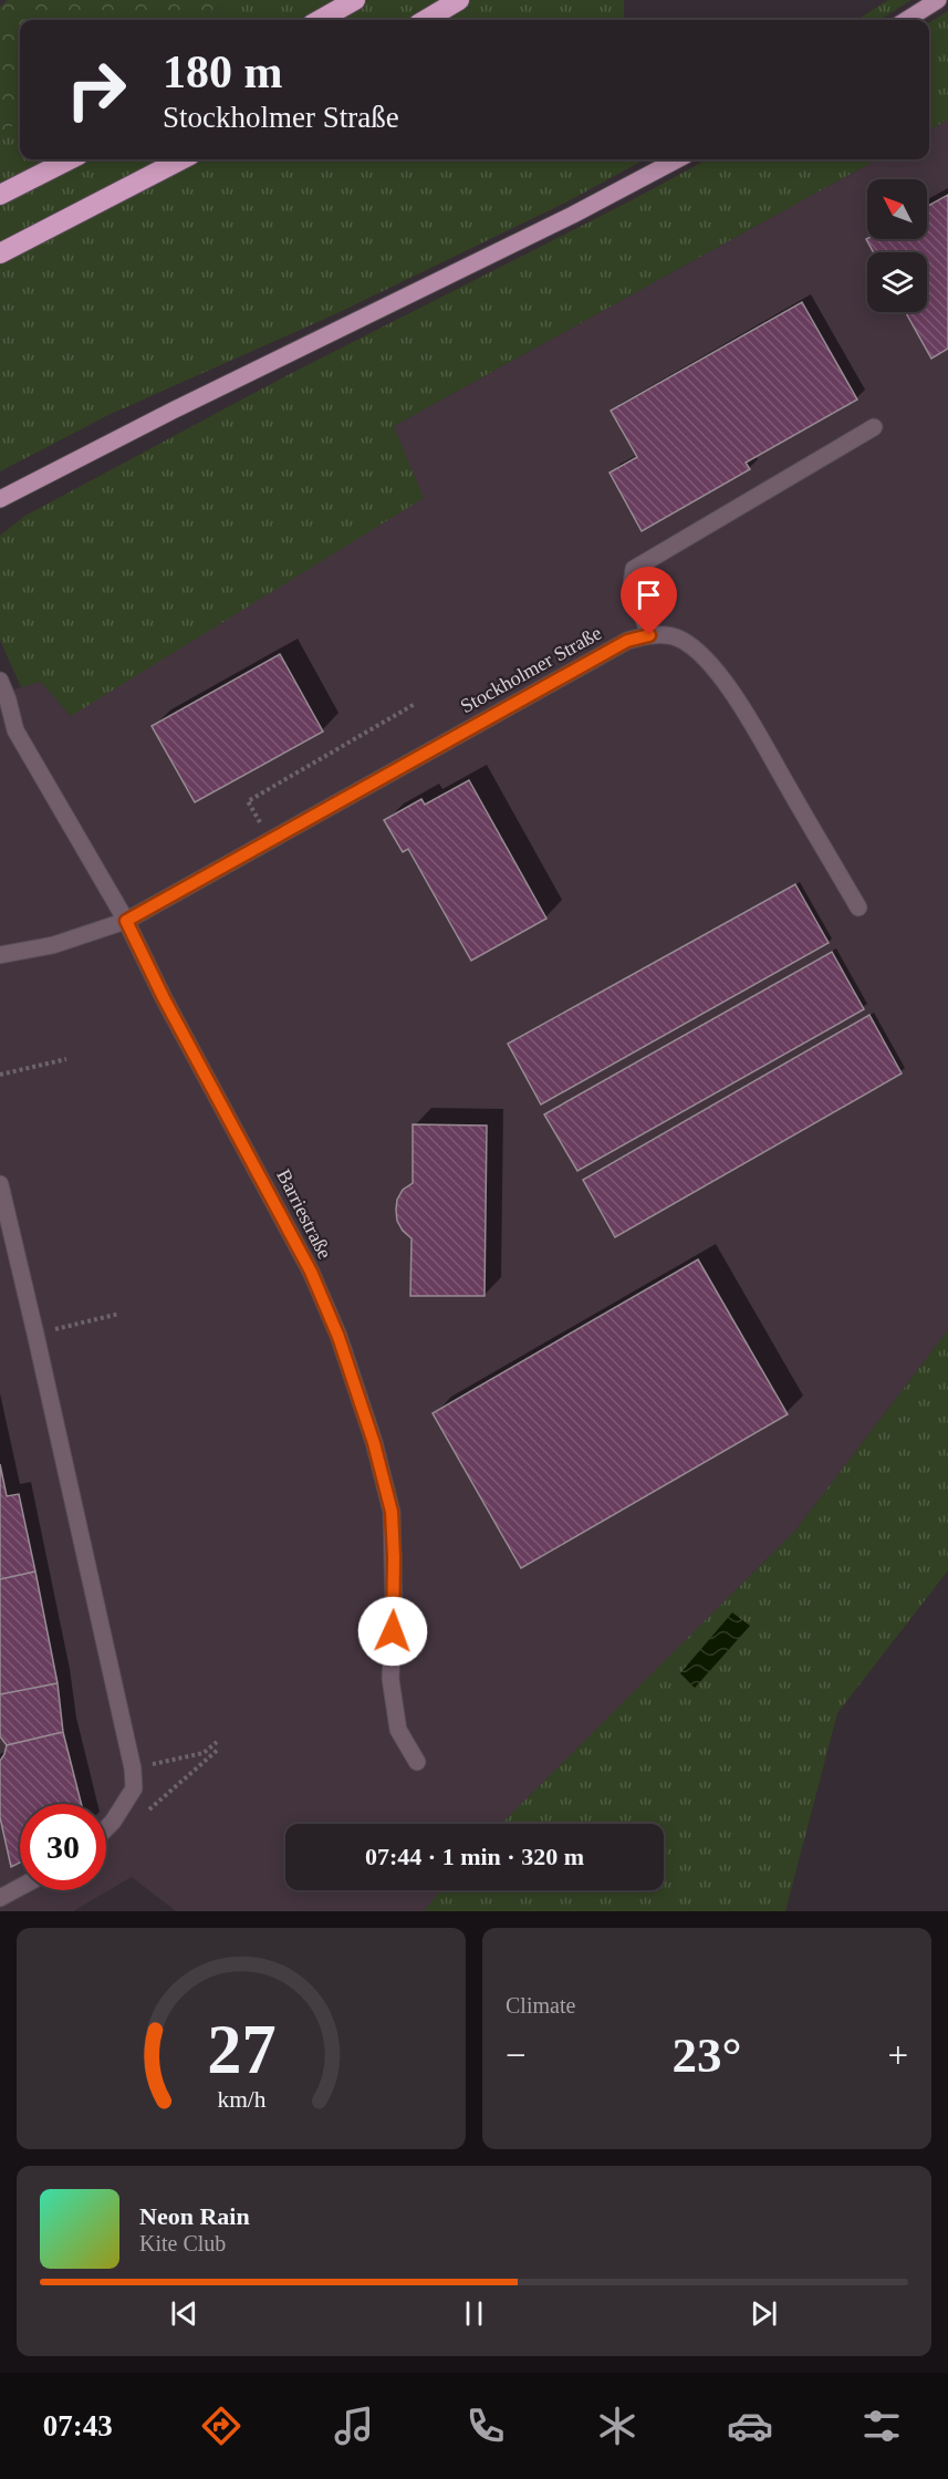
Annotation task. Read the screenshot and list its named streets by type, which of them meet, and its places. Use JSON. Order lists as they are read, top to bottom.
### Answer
{
  "streets": {
    "street": ["Stockholmer Straße", "Barriestraße"]
  },
  "crossings": [
    ["Stockholmer Straße", "Barriestraße"]
  ],
  "north": "top left",
  "page": {
    "turn": ["180 m", "Stockholmer Straße"],
    "limit": "30",
    "trip": "07:44 · 1 min · 320 m",
    "tile": "Climate",
    "heat": ["−", "23°", "+"],
    "song": ["Neon Rain", "Kite Club"],
    "tabs": "07:43",
    "gauge": ["27", "km/h"]
  }
}
